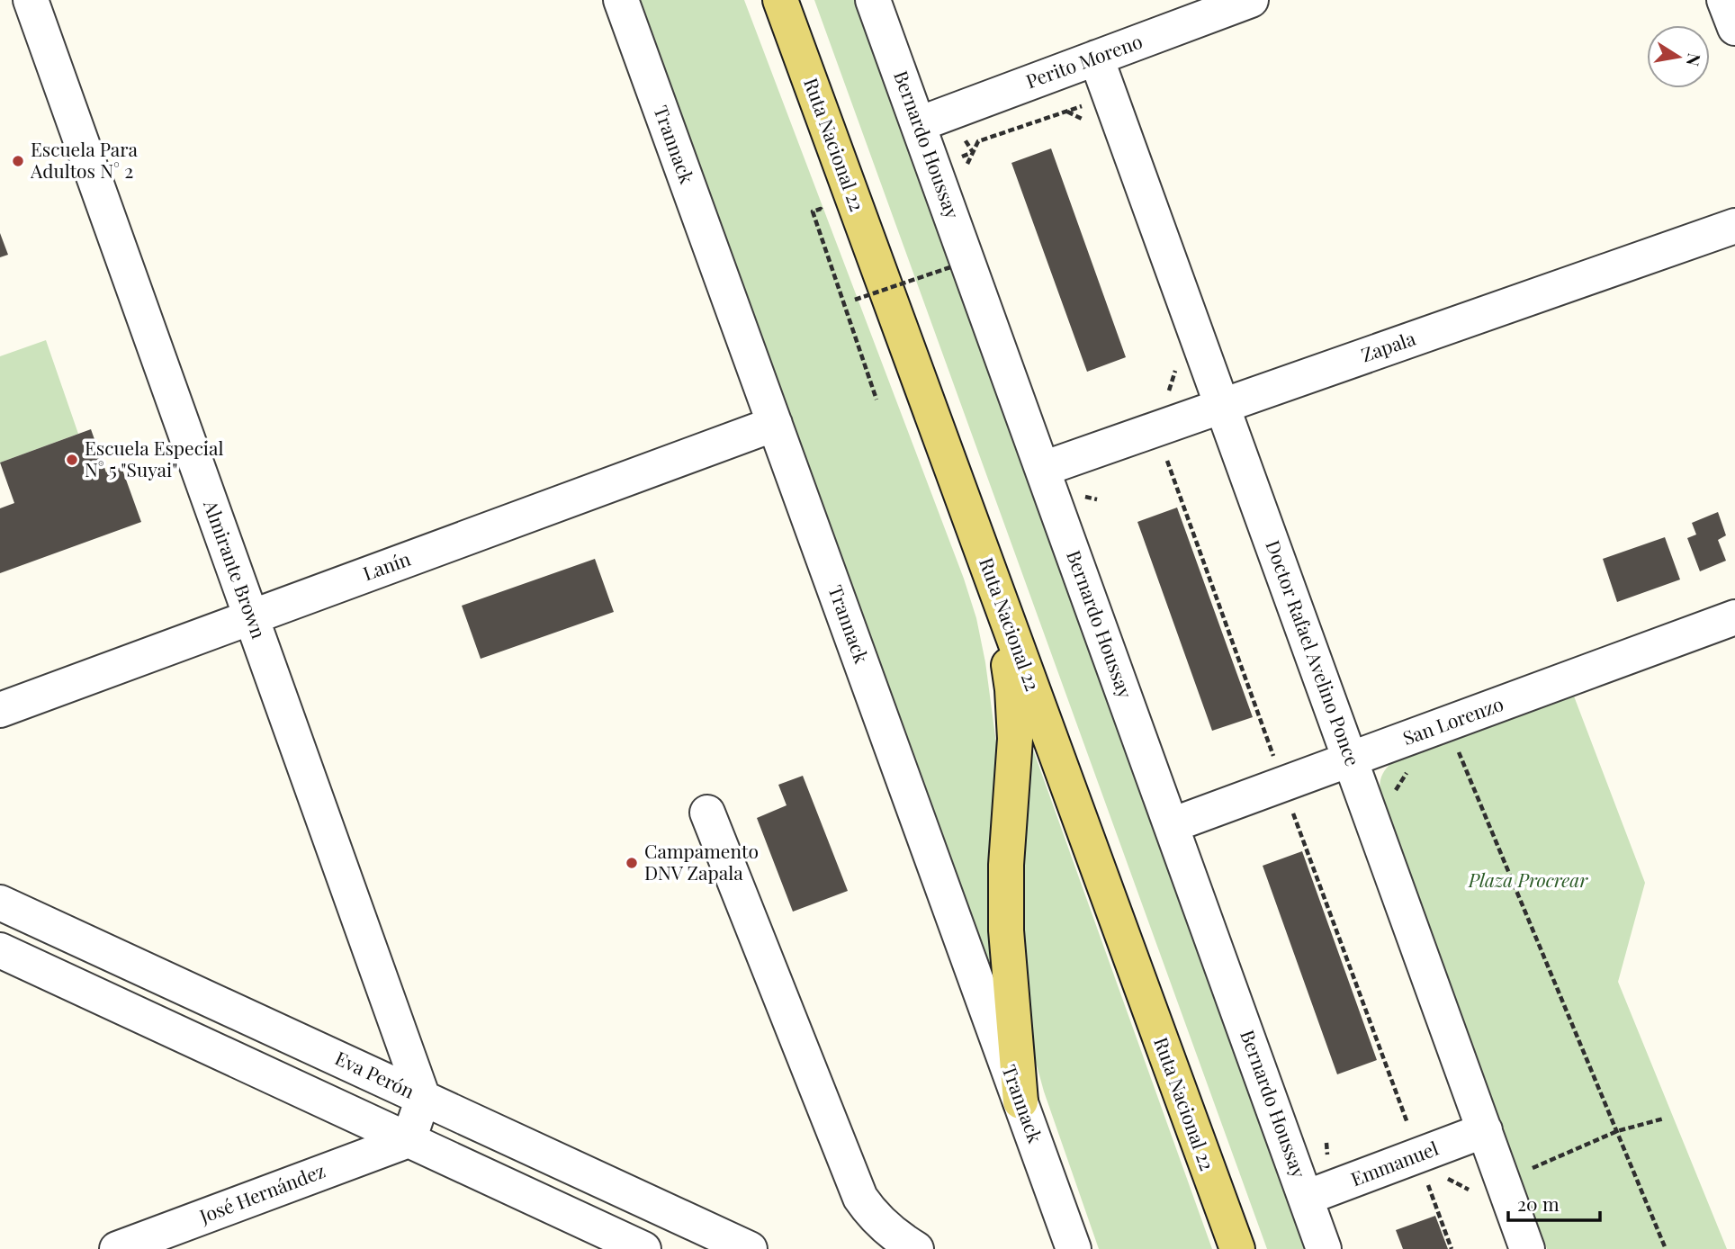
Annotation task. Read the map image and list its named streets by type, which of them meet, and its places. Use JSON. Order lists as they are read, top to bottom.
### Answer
{
  "streets": {
    "main road": ["Ruta Nacional 22"],
    "street": [
      "Perito Moreno",
      "Trannack",
      "Bernardo Houssay",
      "Zapala",
      "Lanín",
      "Almirante Brown",
      "Doctor Rafael Avelino Ponce",
      "San Lorenzo",
      "Eva Perón",
      "Emmanuel",
      "José Hernández"
    ]
  },
  "crossings": [
    ["Perito Moreno", "Bernardo Houssay"],
    ["Perito Moreno", "Doctor Rafael Avelino Ponce"],
    ["Trannack", "Lanín"],
    ["Bernardo Houssay", "Zapala"],
    ["Bernardo Houssay", "San Lorenzo"],
    ["Bernardo Houssay", "Emmanuel"],
    ["Zapala", "Doctor Rafael Avelino Ponce"],
    ["Lanín", "Almirante Brown"],
    ["Almirante Brown", "Eva Perón"],
    ["Doctor Rafael Avelino Ponce", "San Lorenzo"],
    ["Doctor Rafael Avelino Ponce", "Emmanuel"]
  ],
  "parks": ["Plaza Procrear"],
  "places": ["Escuela Para Adultos N° 2", "Escuela Especial N° 5 \"Suyai\"", "Campamento DNV Zapala"],
  "scale_bar": "20 m",
  "north": "right"
}
